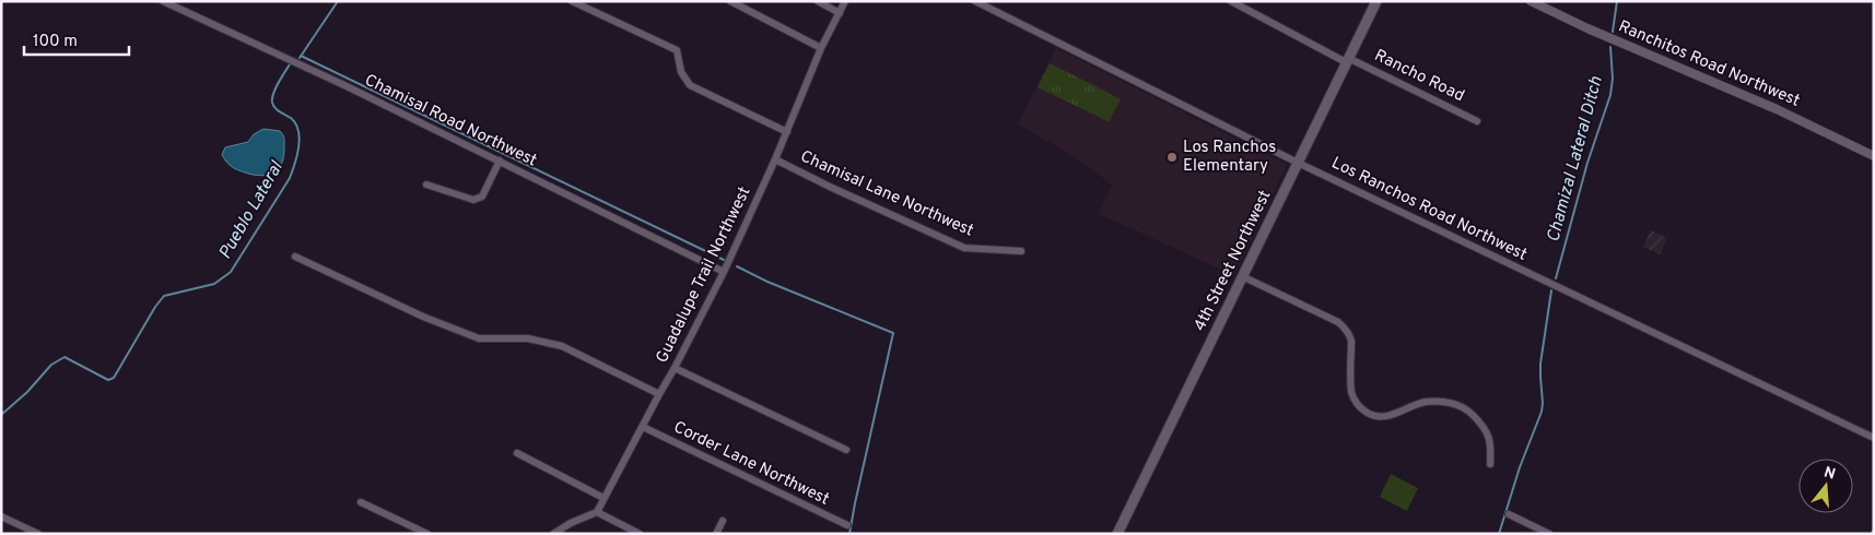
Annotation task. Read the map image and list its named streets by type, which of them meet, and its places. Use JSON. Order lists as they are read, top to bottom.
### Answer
{
  "streets": {
    "main road": ["4th Street Northwest"],
    "street": [
      "Ranchitos Road Northwest",
      "Rancho Road",
      "Chamisal Road Northwest",
      "Chamisal Lane Northwest",
      "Los Ranchos Road Northwest",
      "Guadalupe Trail Northwest",
      "Corder Lane Northwest"
    ]
  },
  "crossings": [
    ["Rancho Road", "4th Street Northwest"],
    ["Chamisal Road Northwest", "Guadalupe Trail Northwest"],
    ["Chamisal Lane Northwest", "Guadalupe Trail Northwest"],
    ["Los Ranchos Road Northwest", "4th Street Northwest"],
    ["Guadalupe Trail Northwest", "Corder Lane Northwest"]
  ],
  "water": ["Chamizal Lateral Ditch", "Pueblo Lateral"],
  "places": ["Los Ranchos Elementary"],
  "scale_bar": "100 m",
  "north": "top"
}
